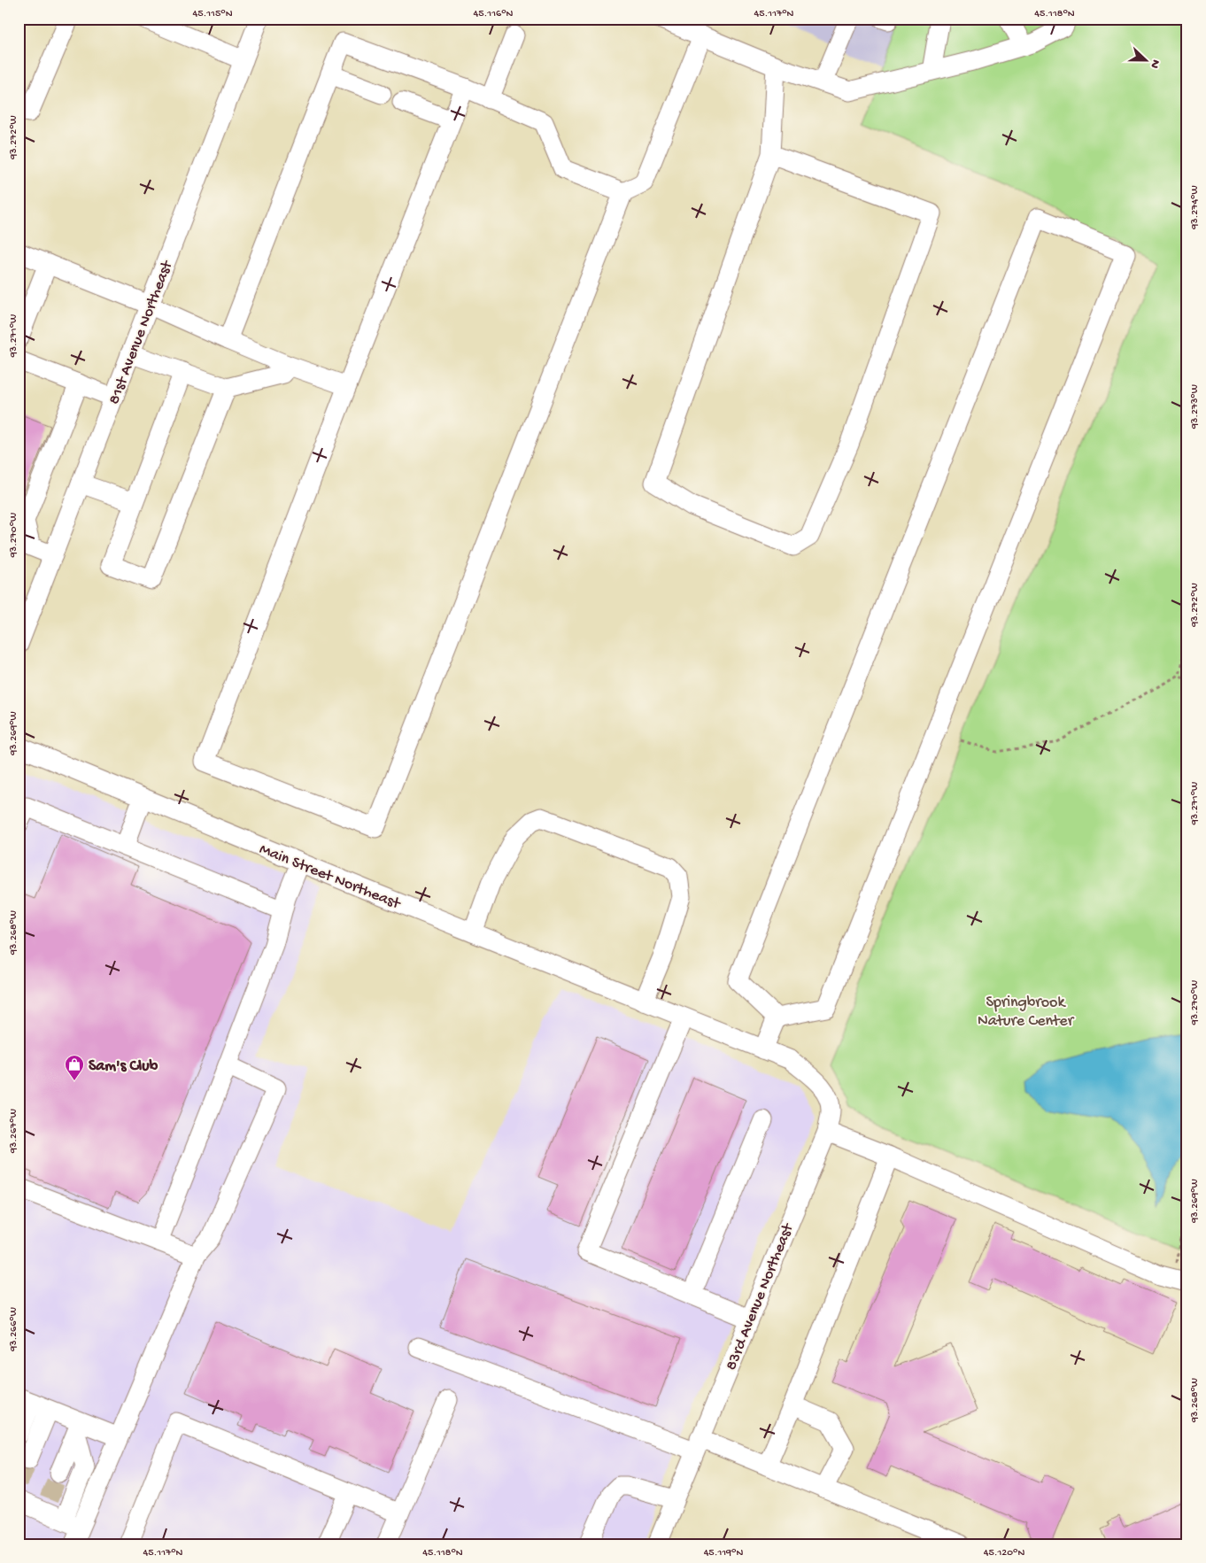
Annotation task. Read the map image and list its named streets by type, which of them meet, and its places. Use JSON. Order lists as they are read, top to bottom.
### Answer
{
  "streets": {
    "street": ["81st Avenue Northeast", "Main Street Northeast", "83rd Avenue Northeast"]
  },
  "crossings": [
    ["Main Street Northeast", "83rd Avenue Northeast"]
  ],
  "parks": ["Springbrook Nature Center"],
  "places": {
    "shop": ["Sam's Club"]
  },
  "north": "right",
  "coordinates": [
    "45.115°N",
    "45.116°N",
    "45.117°N",
    "45.118°N",
    "93.272°W",
    "93.274°W",
    "93.271°W",
    "93.273°W",
    "93.270°W",
    "93.269°W",
    "93.268°W",
    "93.267°W",
    "93.266°W",
    "45.119°N",
    "45.120°N"
  ]
}
